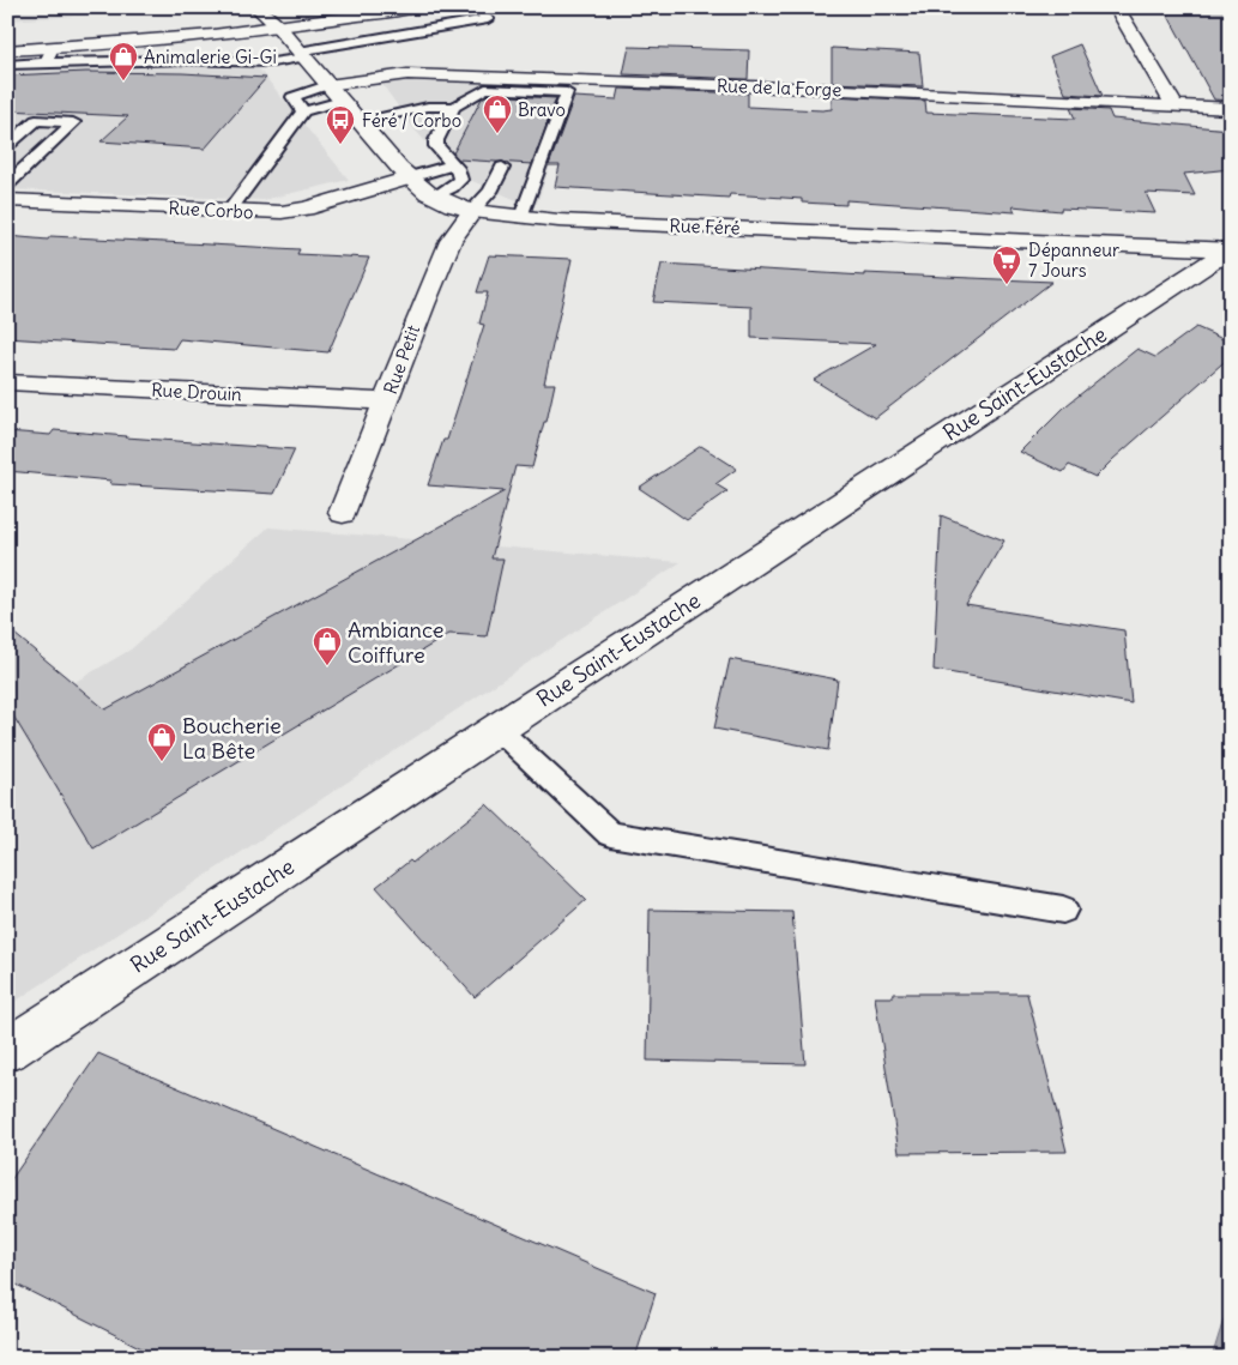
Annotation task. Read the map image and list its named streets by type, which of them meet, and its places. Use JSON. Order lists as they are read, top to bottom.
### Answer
{
  "streets": {
    "street": [
      "Rue de la Forge",
      "Rue Corbo",
      "Rue Féré",
      "Rue Petit",
      "Rue Saint-Eustache",
      "Rue Drouin"
    ]
  },
  "crossings": [
    ["Rue de la Forge", "Rue Féré"],
    ["Rue Corbo", "Rue Féré"],
    ["Rue Féré", "Rue Petit"],
    ["Rue Féré", "Rue Saint-Eustache"],
    ["Rue Petit", "Rue Drouin"]
  ],
  "places": {
    "shop": [
      "Animalerie Gi-Gi",
      "Bravo",
      "Ambiance Coiffure",
      "Boucherie La Bête"
    ],
    "bus stop": ["Féré / Corbo"],
    "supermarket": ["Dépanneur 7 Jours"]
  }
}
